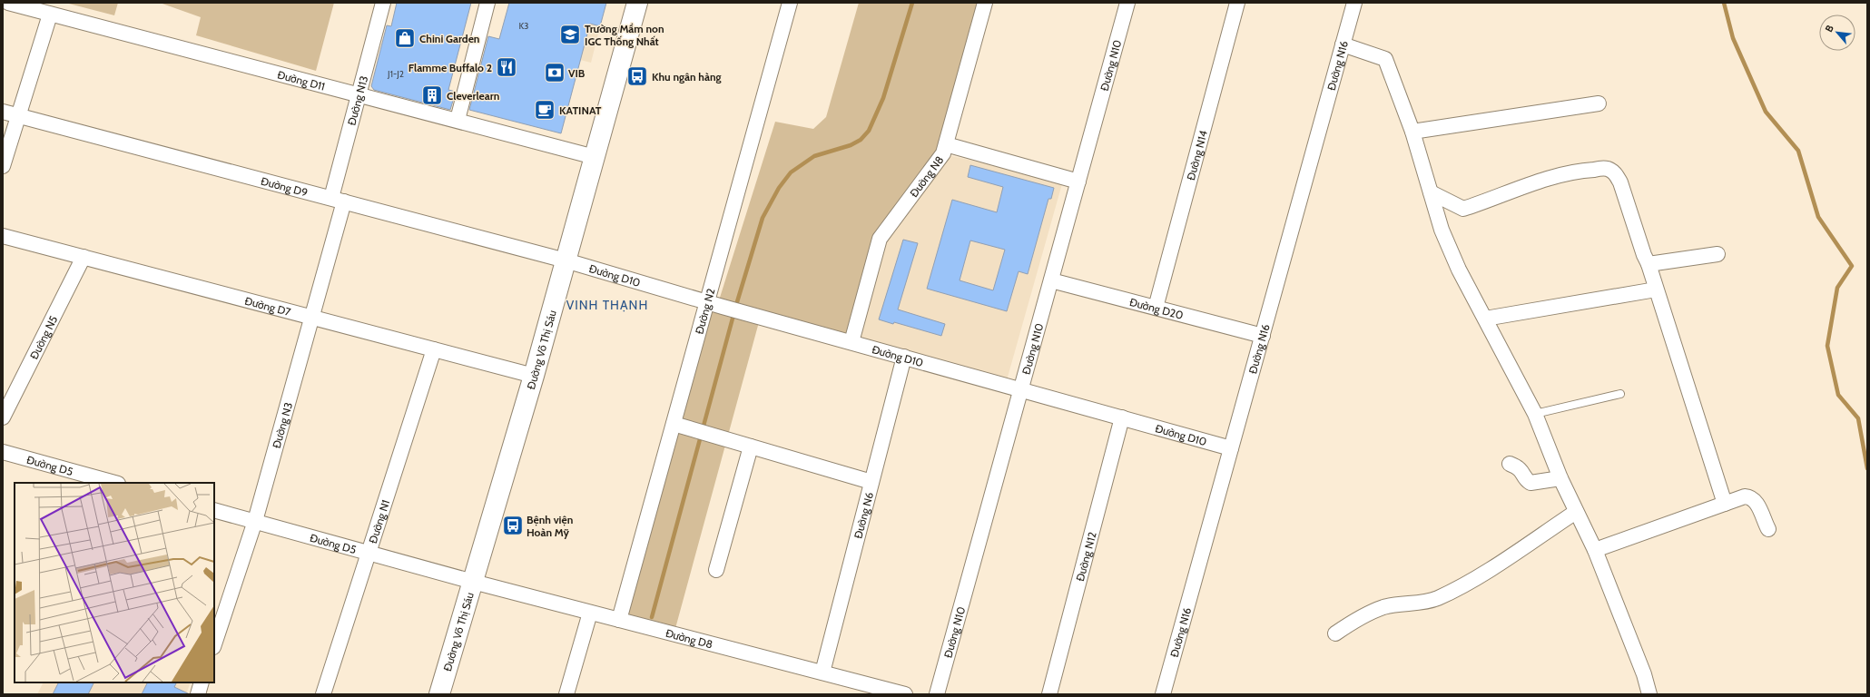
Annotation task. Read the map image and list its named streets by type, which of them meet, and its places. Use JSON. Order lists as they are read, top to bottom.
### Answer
{
  "streets": {
    "main road": ["Đường Võ Thị Sáu"],
    "street": [
      "Đường N10",
      "Đường N16",
      "Đường D11",
      "Đường N13",
      "Đường N14",
      "Đường N8",
      "Đường D9",
      "Đường D10",
      "Đường D7",
      "Đường D20",
      "Đường N2",
      "Đường N5",
      "Đường N3",
      "Đường D5",
      "Đường N6",
      "Đường N1",
      "Đường N12",
      "Đường D8"
    ]
  },
  "crossings": [
    ["Đường N10", "Đường D10"],
    ["Đường N10", "Đường D20"],
    ["Đường N16", "Đường D10"],
    ["Đường N16", "Đường D20"],
    ["Đường D11", "Đường N13"],
    ["Đường D11", "Đường Võ Thị Sáu"],
    ["Đường N13", "Đường D9"],
    ["Đường N13", "Đường N3"],
    ["Đường N14", "Đường D20"],
    ["Đường N8", "Đường D10"],
    ["Đường D9", "Đường D10"],
    ["Đường D9", "Đường Võ Thị Sáu"],
    ["Đường D9", "Đường N3"],
    ["Đường D10", "Đường N2"],
    ["Đường D10", "Đường Võ Thị Sáu"],
    ["Đường D10", "Đường N6"],
    ["Đường D10", "Đường N12"],
    ["Đường D7", "Đường N5"],
    ["Đường D7", "Đường Võ Thị Sáu"],
    ["Đường D7", "Đường N3"],
    ["Đường D7", "Đường N1"],
    ["Đường N2", "Đường D8"],
    ["Đường Võ Thị Sáu", "Đường D5"],
    ["Đường Võ Thị Sáu", "Đường D8"],
    ["Đường N3", "Đường D5"],
    ["Đường D5", "Đường N1"],
    ["Đường D5", "Đường D8"],
    ["Đường N6", "Đường D8"]
  ],
  "districts": ["VINH THẠNH"],
  "places": {
    "school or university": ["Trường Mầm non IGC Thống Nhất"],
    "shop": ["Chini Garden"],
    "restaurant": ["Flamme Buffalo 2"],
    "bank": ["VIB"],
    "bus stop": ["Khu ngân hàng", "Bệnh viện Hoàn Mỹ"],
    "building": ["Cleverlearn"],
    "cafe": ["KATINAT"]
  },
  "house_numbers": ["K3", "J1-J2"],
  "north": "top left"
}
